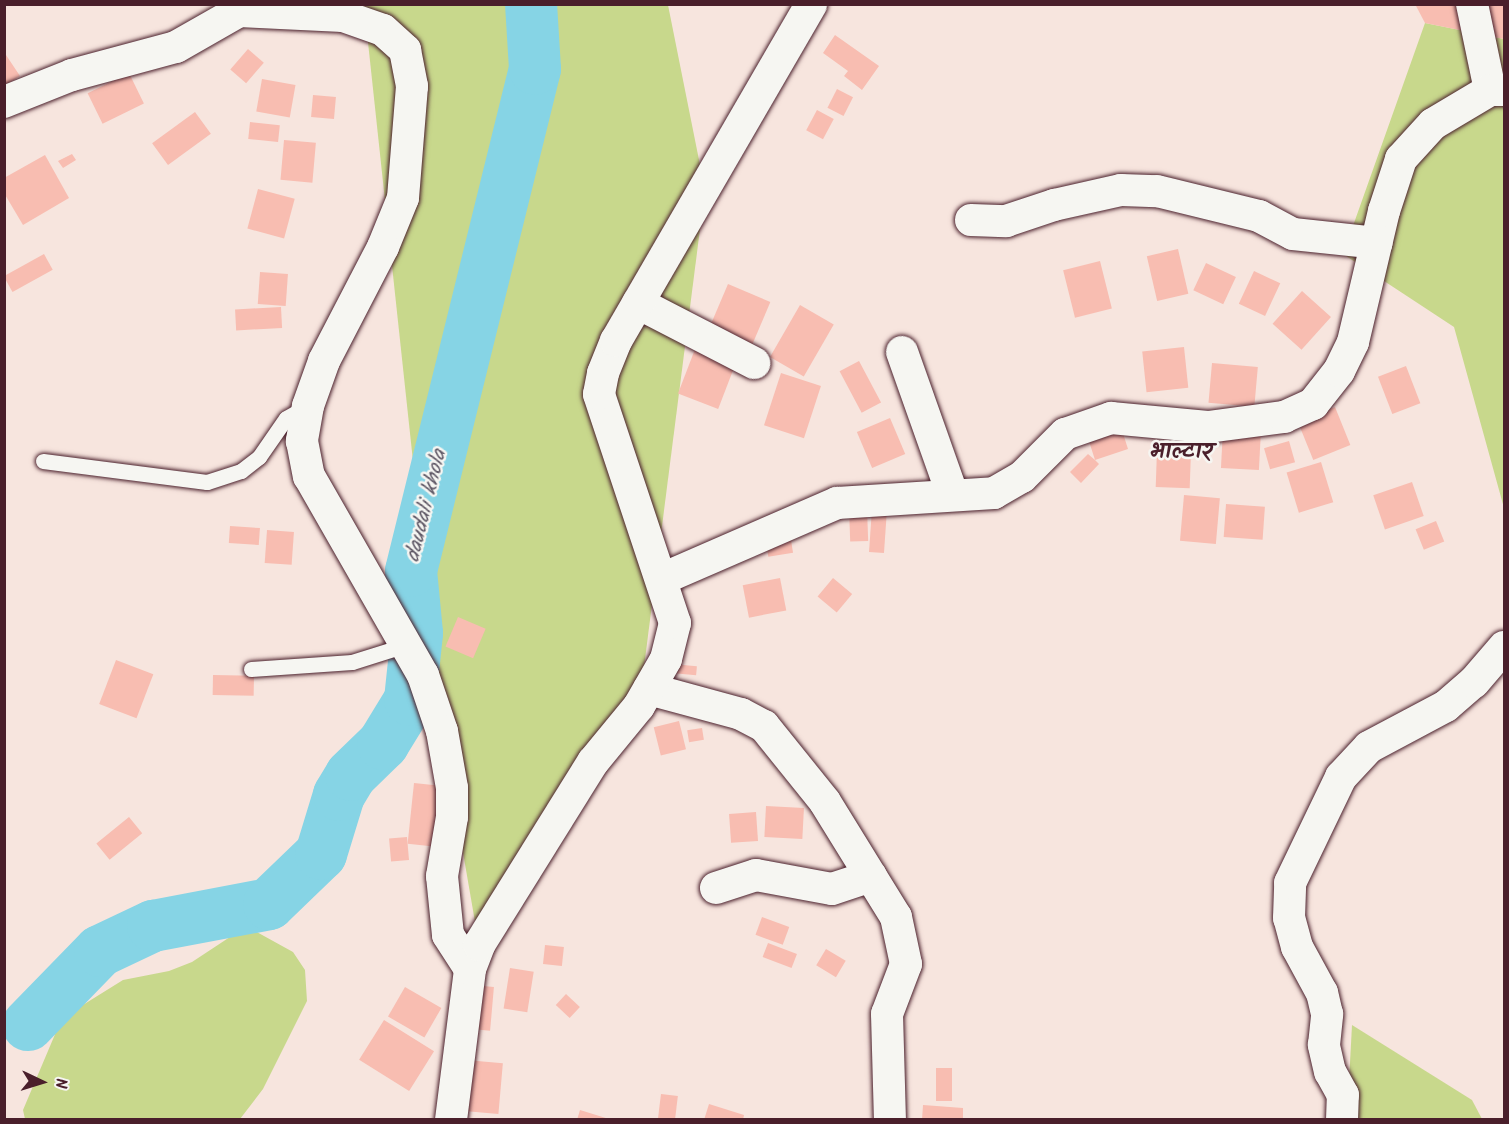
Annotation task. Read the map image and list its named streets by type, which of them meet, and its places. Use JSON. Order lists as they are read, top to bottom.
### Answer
{
  "districts": ["भाल्टार"],
  "water": ["daudali khola"],
  "north": "right"
}
